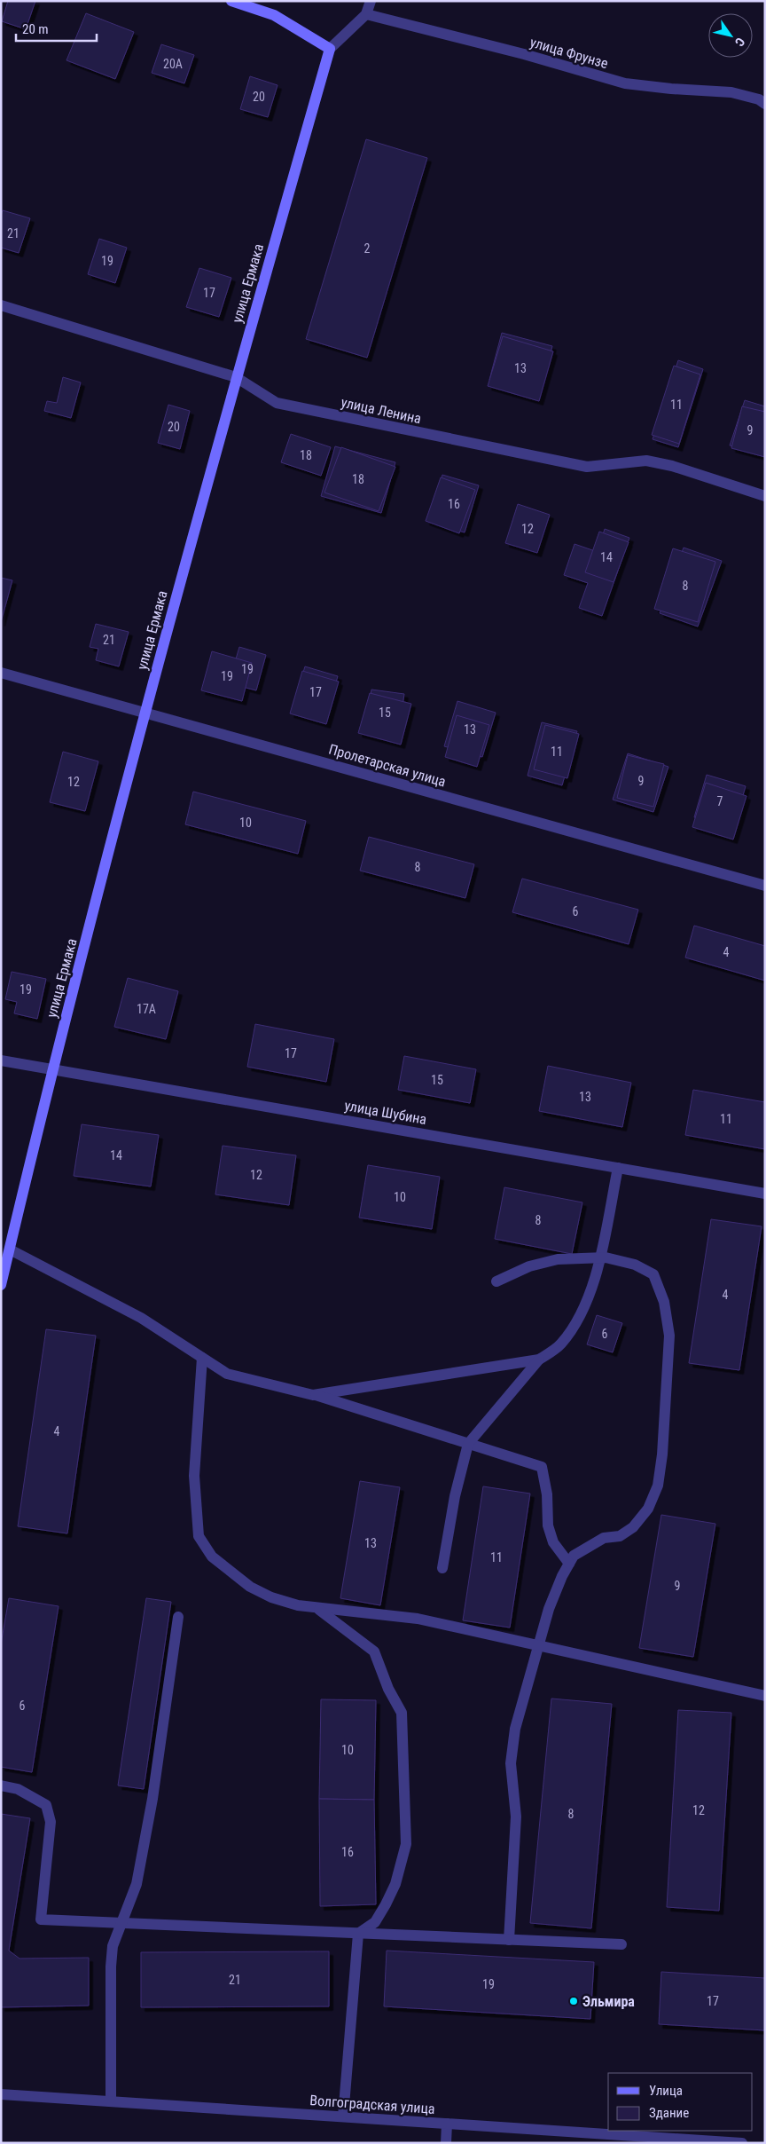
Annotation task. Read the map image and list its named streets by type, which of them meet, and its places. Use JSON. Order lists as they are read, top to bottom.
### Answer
{
  "streets": {
    "street": [
      "улица Фрунзе",
      "улица Ермака",
      "улица Ленина",
      "Пролетарская улица",
      "улица Шубина",
      "Волгоградская улица"
    ]
  },
  "crossings": [
    ["улица Ермака", "улица Ленина"],
    ["улица Ермака", "Пролетарская улица"],
    ["улица Ермака", "улица Шубина"]
  ],
  "places": ["Эльмира"],
  "house_numbers": [
    "20А",
    "20",
    "21",
    "2",
    "19",
    "17",
    "13",
    "11",
    "20",
    "9",
    "18",
    "18",
    "16",
    "12",
    "14",
    "8",
    "21",
    "19",
    "19",
    "17",
    "15",
    "13",
    "11",
    "9",
    "12",
    "7",
    "10",
    "8",
    "6",
    "4",
    "19",
    "17А",
    "17",
    "15",
    "13",
    "11",
    "14",
    "12",
    "10",
    "8",
    "4",
    "6",
    "4",
    "13",
    "11",
    "9",
    "6",
    "10",
    "12",
    "8",
    "16",
    "21",
    "19",
    "17"
  ],
  "legend": ["Улица", "Здание"],
  "scale_bar": "20 m",
  "north": "bottom right"
}
